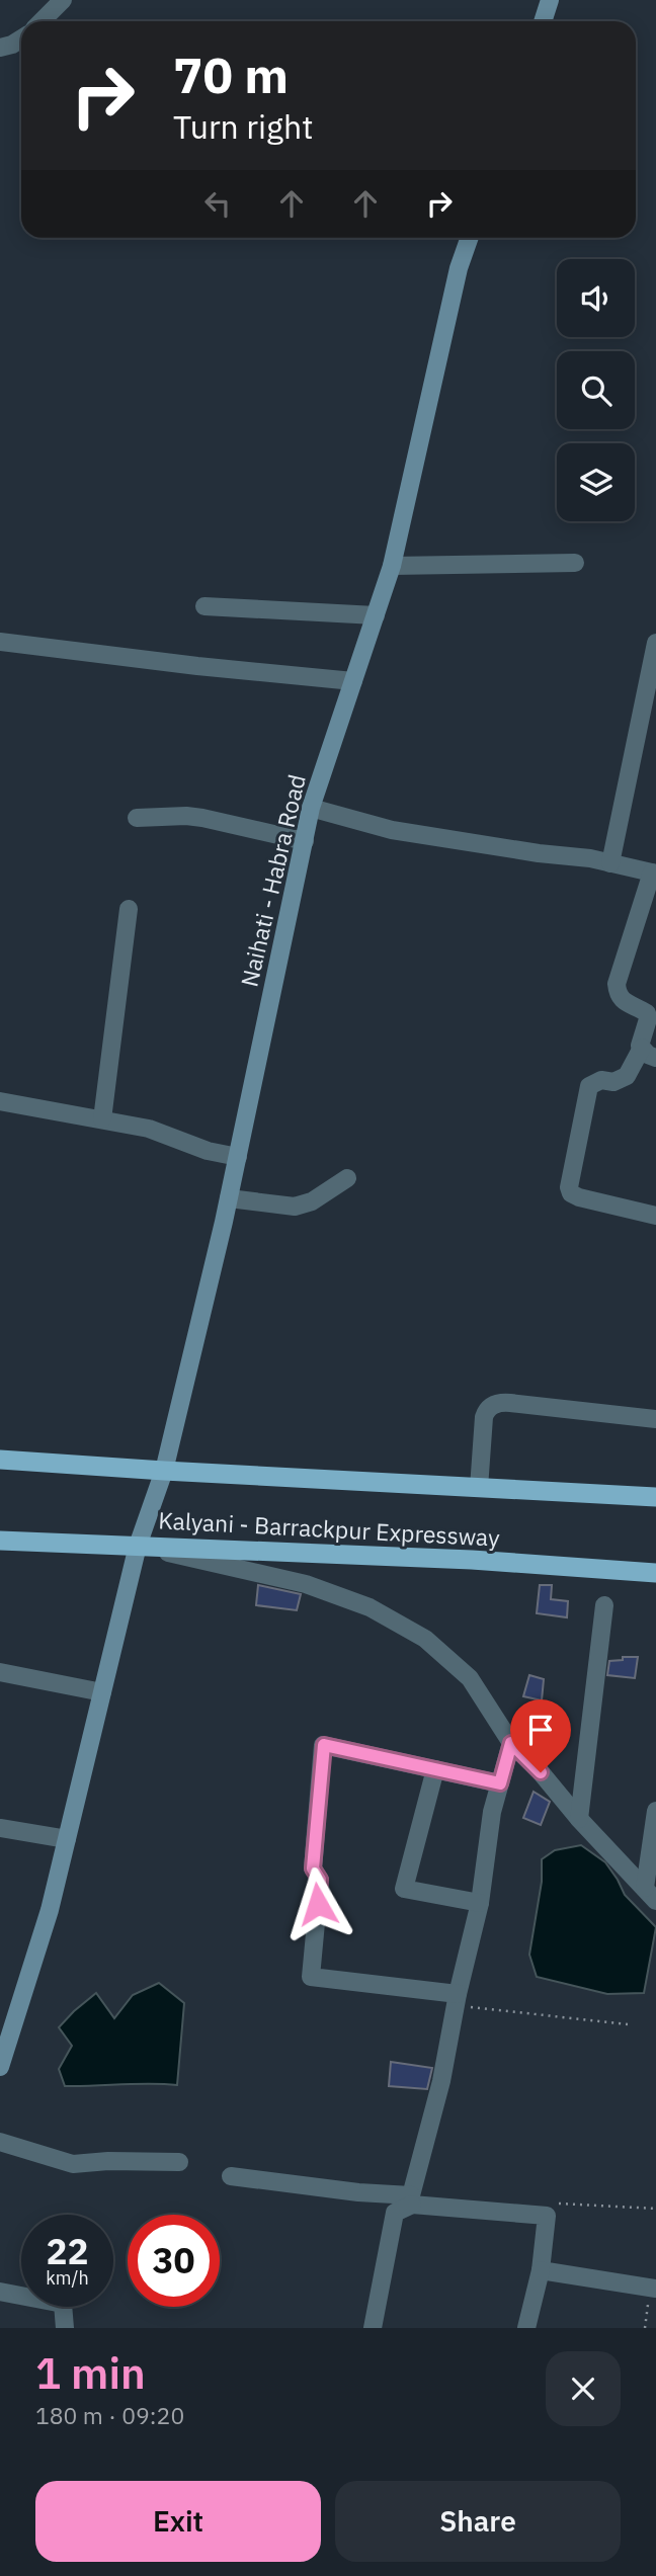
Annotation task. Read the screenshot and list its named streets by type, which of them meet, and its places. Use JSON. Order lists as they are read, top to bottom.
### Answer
{
  "streets": {
    "highway": ["Kalyani - Barrackpur Expressway"],
    "main road": ["Naihati - Habra Road"]
  },
  "crossings": [
    ["Naihati - Habra Road", "Kalyani - Barrackpur Expressway"]
  ],
  "page": {
    "turn": ["70 m", "Turn right"],
    "speed": "22 km/h",
    "limit": "30",
    "heading": ["1 min", "180 m · 09:20"],
    "buttons": ["Exit", "Share"]
  }
}
